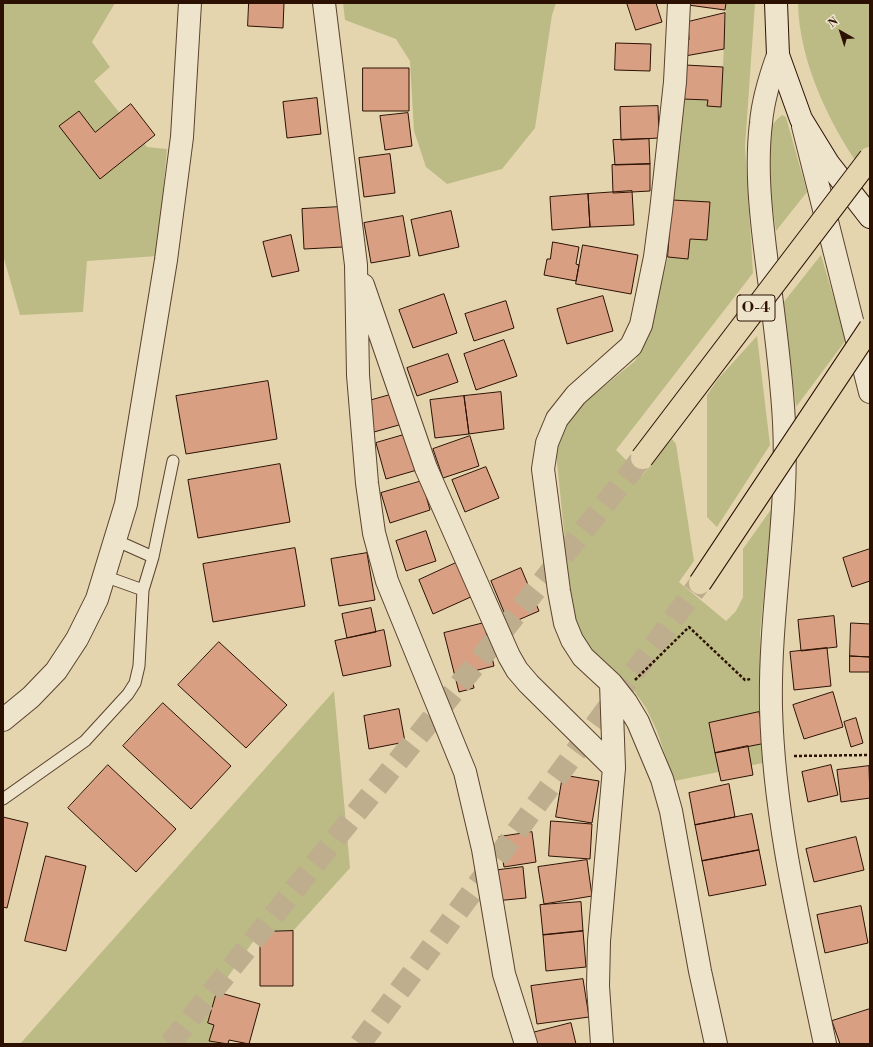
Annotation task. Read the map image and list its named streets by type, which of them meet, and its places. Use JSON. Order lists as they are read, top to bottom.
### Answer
{
  "streets": {
    "highway": ["O-4"]
  },
  "north": "top left"
}
